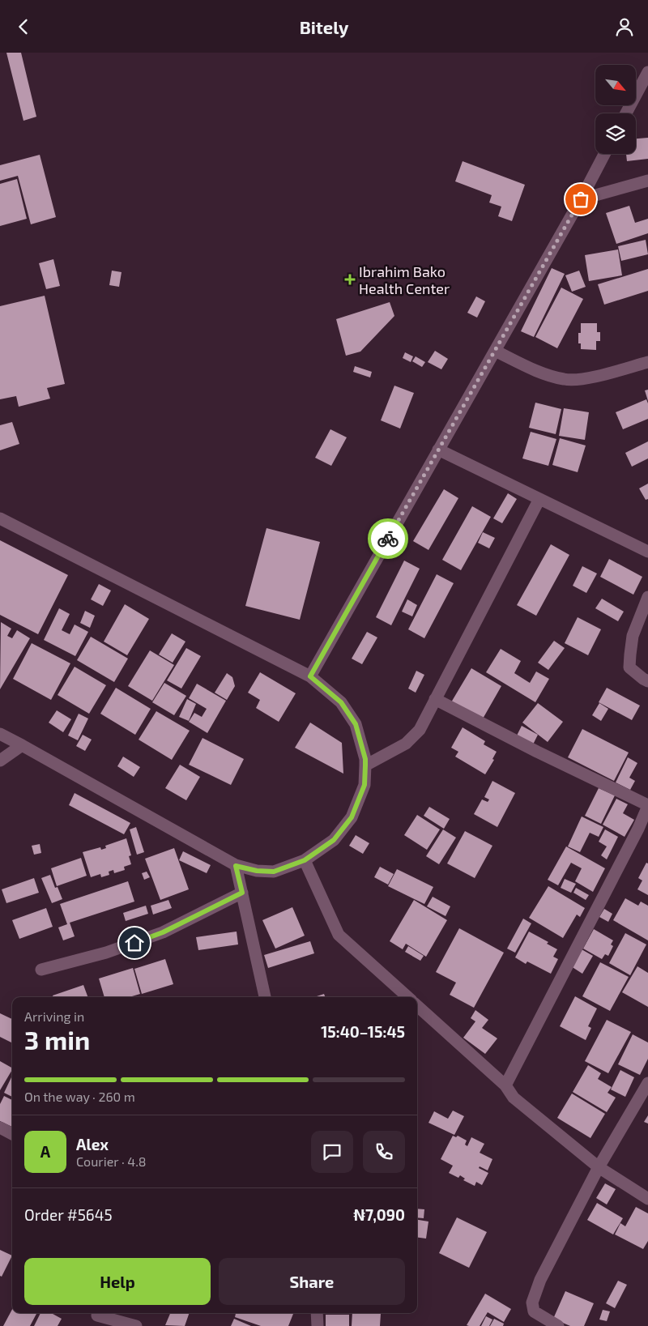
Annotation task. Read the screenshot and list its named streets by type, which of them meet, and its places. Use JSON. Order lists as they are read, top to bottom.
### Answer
{
  "places": {
    "health": ["Ibrahim Bako Health Center"]
  },
  "north": "bottom right",
  "page": {
    "header": "Bitely",
    "heading": ["3 min", "Arriving in", "15:40–15:45"],
    "panel": [
      "Alex",
      "Courier · 4.8",
      "Order #5645",
      "₦7,090"
    ],
    "bar": "On the way · 260 m",
    "round": "A",
    "buttons": ["Help", "Share"]
  }
}
